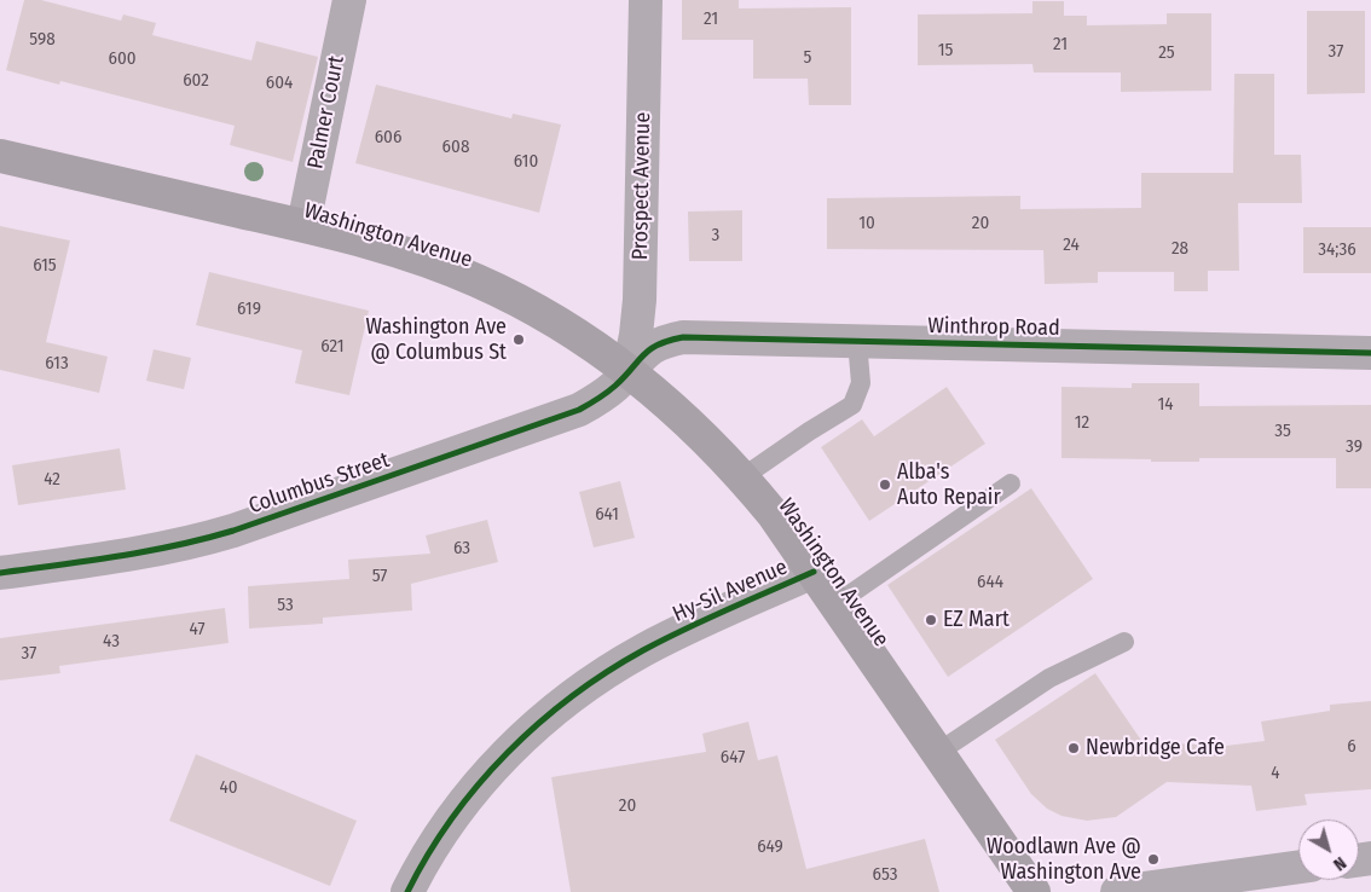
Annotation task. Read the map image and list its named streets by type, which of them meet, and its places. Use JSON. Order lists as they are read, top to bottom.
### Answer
{
  "streets": {
    "main road": ["Washington Avenue"],
    "street": [
      "Palmer Court",
      "Prospect Avenue",
      "Winthrop Road",
      "Columbus Street",
      "Hy-Sil Avenue"
    ]
  },
  "crossings": [
    ["Palmer Court", "Washington Avenue"],
    ["Prospect Avenue", "Washington Avenue"],
    ["Prospect Avenue", "Winthrop Road"],
    ["Prospect Avenue", "Columbus Street"],
    ["Washington Avenue", "Winthrop Road"],
    ["Washington Avenue", "Columbus Street"],
    ["Washington Avenue", "Hy-Sil Avenue"],
    ["Winthrop Road", "Columbus Street"]
  ],
  "places": [
    "Washington Ave @ Columbus St",
    "Alba's Auto Repair",
    "EZ Mart",
    "Newbridge Cafe",
    "Woodlawn Ave @ Washington Ave"
  ],
  "house_numbers": [
    "21",
    "598",
    "21",
    "15",
    "37",
    "25",
    "5",
    "600",
    "602",
    "604",
    "606",
    "608",
    "610",
    "10",
    "20",
    "3",
    "24",
    "28",
    "34;36",
    "615",
    "619",
    "621",
    "613",
    "14",
    "12",
    "35",
    "39",
    "42",
    "641",
    "63",
    "57",
    "644",
    "53",
    "47",
    "43",
    "37",
    "6",
    "647",
    "4",
    "40",
    "20",
    "649",
    "653"
  ],
  "north": "bottom right"
}
